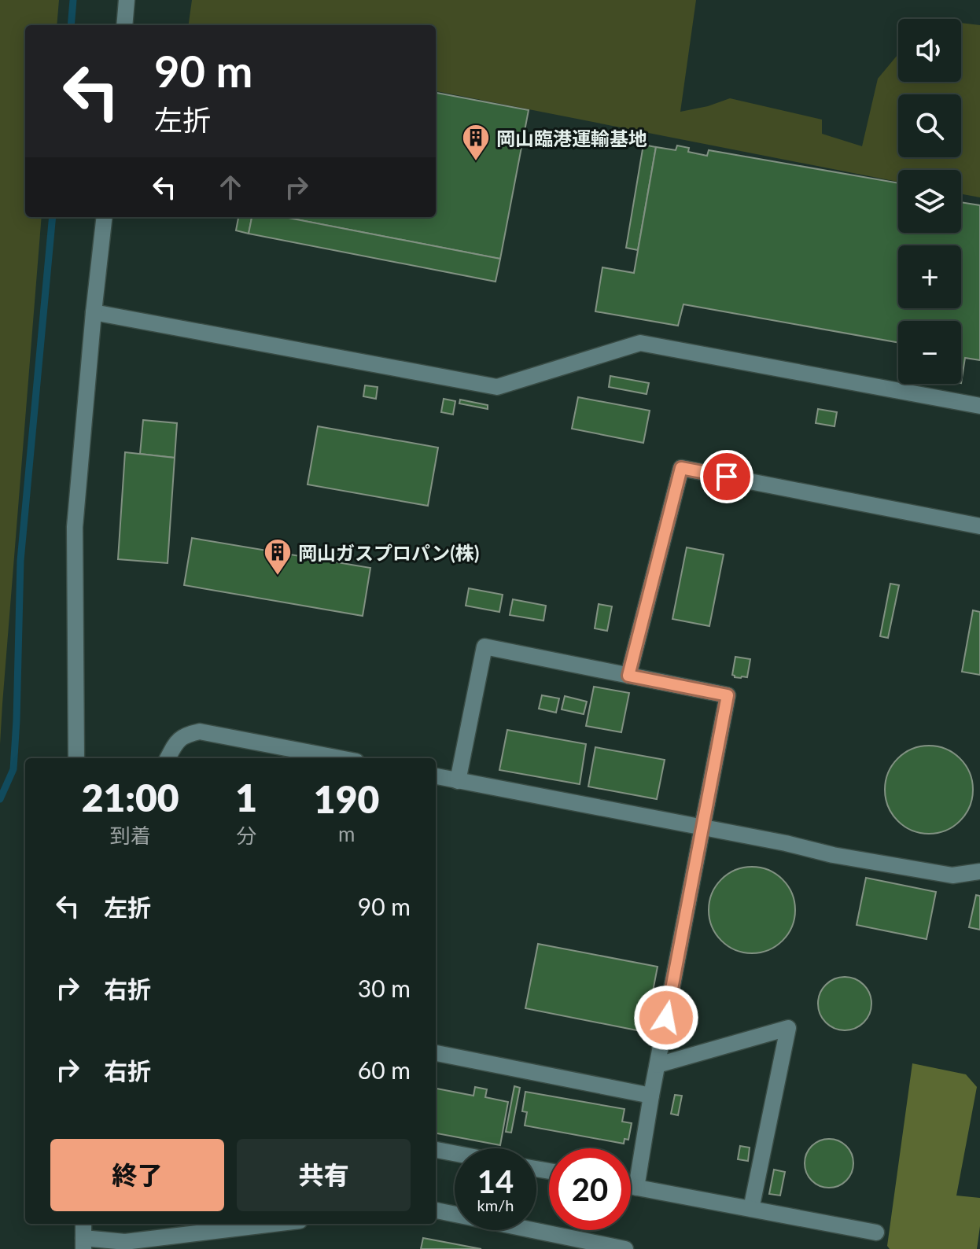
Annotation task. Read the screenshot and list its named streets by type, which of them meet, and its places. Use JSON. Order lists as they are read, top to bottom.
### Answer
{
  "places": {
    "building": ["岡山臨港運輸基地", "岡山ガスプロパン(株)"]
  },
  "page": {
    "map_buttons": ["+", "−"],
    "turn": ["90 m", "左折"],
    "eta": [
      "21:00",
      "到着",
      "1",
      "分",
      "190",
      "m"
    ],
    "list": [
      {
        "name": "左折",
        "value": "90 m"
      },
      {
        "name": "右折",
        "value": "30 m"
      },
      {
        "name": "右折",
        "value": "60 m"
      }
    ],
    "buttons": ["終了", "共有"],
    "speed": "14 km/h",
    "limit": "20"
  }
}
